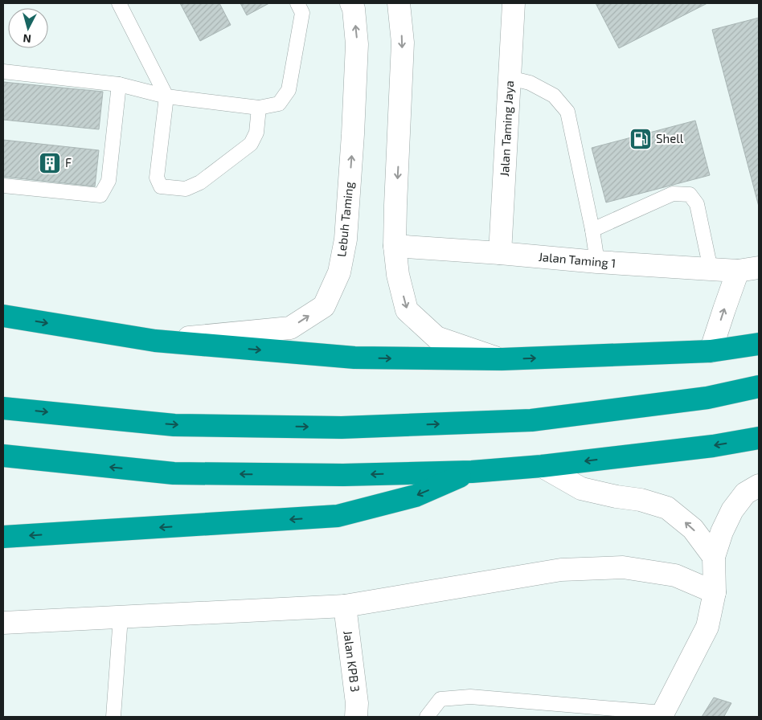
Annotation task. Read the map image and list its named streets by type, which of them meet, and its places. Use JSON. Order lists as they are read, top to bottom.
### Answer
{
  "streets": {
    "street": [
      "Jalan Taming Jaya",
      "Lebuh Taming",
      "Jalan Taming 1",
      "Jalan KPB 3"
    ]
  },
  "crossings": [
    ["Jalan Taming Jaya", "Jalan Taming 1"]
  ],
  "one_way": ["Lebuh Taming"],
  "places": {
    "fuel station": ["Shell"],
    "building": ["F"]
  },
  "north": "bottom"
}
